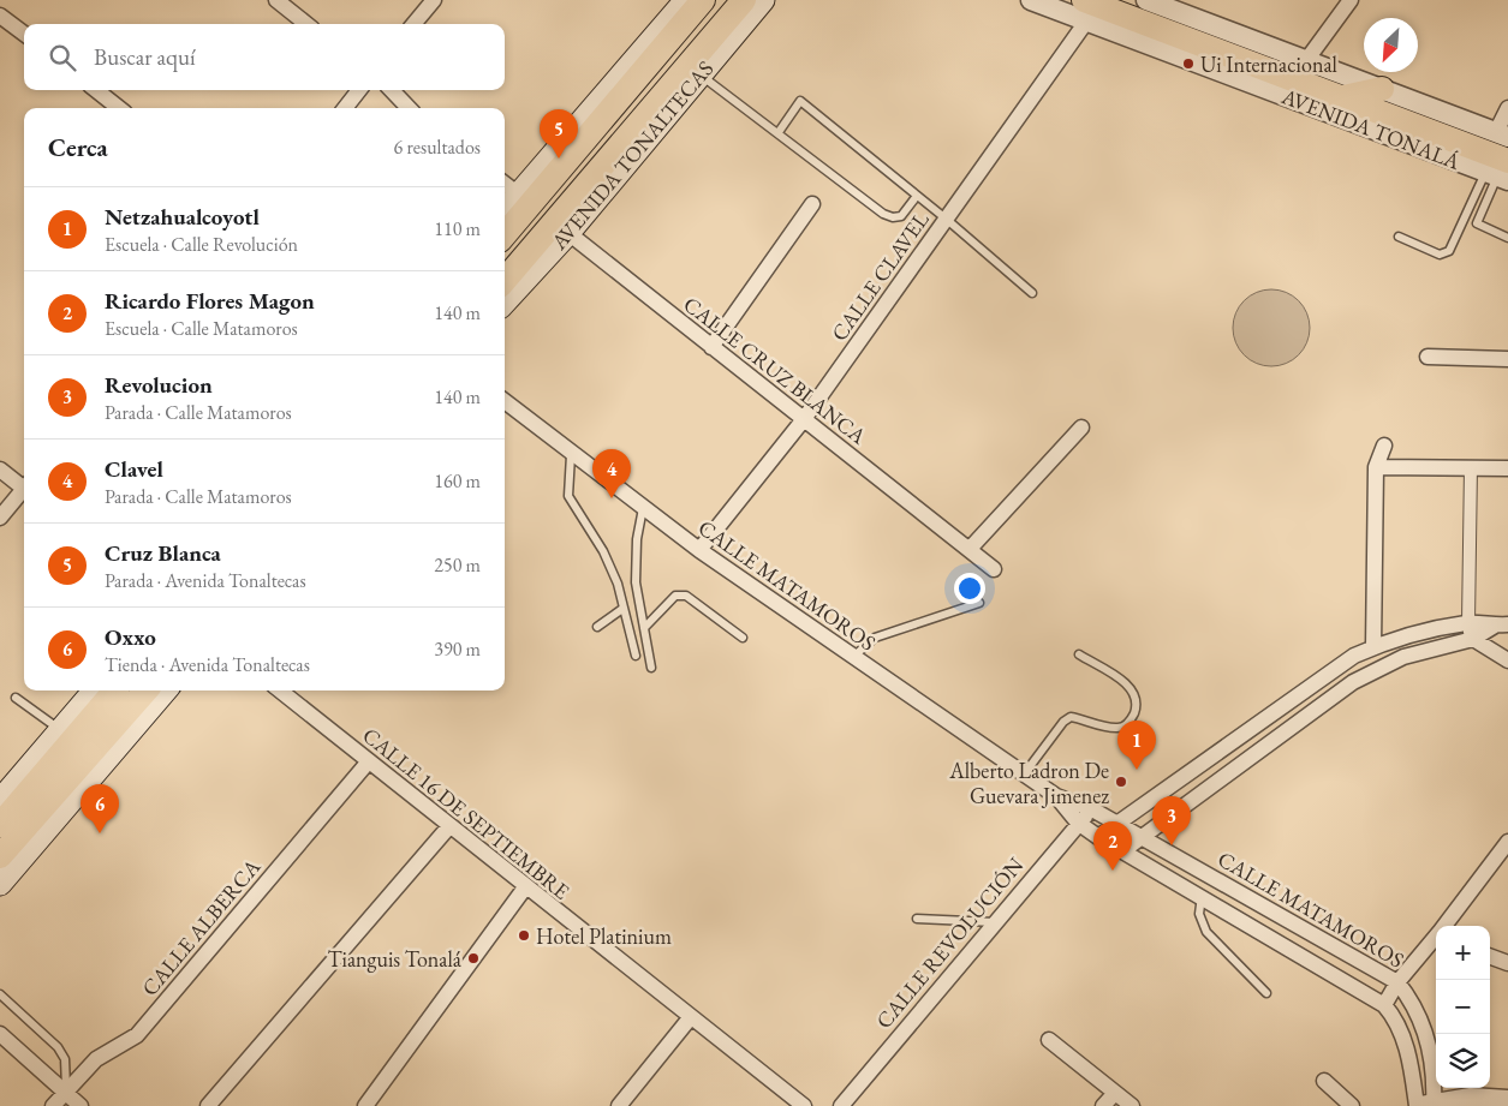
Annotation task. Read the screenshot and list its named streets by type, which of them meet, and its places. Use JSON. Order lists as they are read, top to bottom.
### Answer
{
  "streets": {
    "main road": ["AVENIDA TONALÁ", "AVENIDA TONALTECAS"],
    "street": [
      "CALLE CLAVEL",
      "CALLE CRUZ BLANCA",
      "CALLE MATAMOROS",
      "CALLE 16 DE SEPTIEMBRE",
      "CALLE ALBERCA",
      "CALLE REVOLUCIÓN"
    ]
  },
  "crossings": [
    ["AVENIDA TONALÁ", "CALLE CLAVEL"],
    ["AVENIDA TONALTECAS", "CALLE CRUZ BLANCA"],
    ["CALLE CLAVEL", "CALLE CRUZ BLANCA"],
    ["CALLE CLAVEL", "CALLE MATAMOROS"],
    ["CALLE MATAMOROS", "CALLE REVOLUCIÓN"],
    ["CALLE 16 DE SEPTIEMBRE", "CALLE ALBERCA"]
  ],
  "places": [
    "Ui Internacional",
    "Alberto Ladron De Guevara Jimenez",
    "Hotel Platinium",
    "Tianguis Tonalá"
  ],
  "north": "bottom left",
  "page": {
    "search": "Buscar aquí",
    "heading": ["Cerca", "6 resultados"],
    "pins": [
      "5",
      "4",
      "1",
      "6",
      "3",
      "2"
    ],
    "list": [
      {
        "mark": "1",
        "name": "Netzahualcoyotl",
        "note": "Escuela · Calle Revolución",
        "value": "110 m"
      },
      {
        "mark": "2",
        "name": "Ricardo Flores Magon",
        "note": "Escuela · Calle Matamoros",
        "value": "140 m"
      },
      {
        "mark": "3",
        "name": "Revolucion",
        "note": "Parada · Calle Matamoros",
        "value": "140 m"
      },
      {
        "mark": "4",
        "name": "Clavel",
        "note": "Parada · Calle Matamoros",
        "value": "160 m"
      },
      {
        "mark": "5",
        "name": "Cruz Blanca",
        "note": "Parada · Avenida Tonaltecas",
        "value": "250 m"
      },
      {
        "mark": "6",
        "name": "Oxxo",
        "note": "Tienda · Avenida Tonaltecas",
        "value": "390 m"
      }
    ],
    "map_buttons": ["+", "−"]
  }
}
